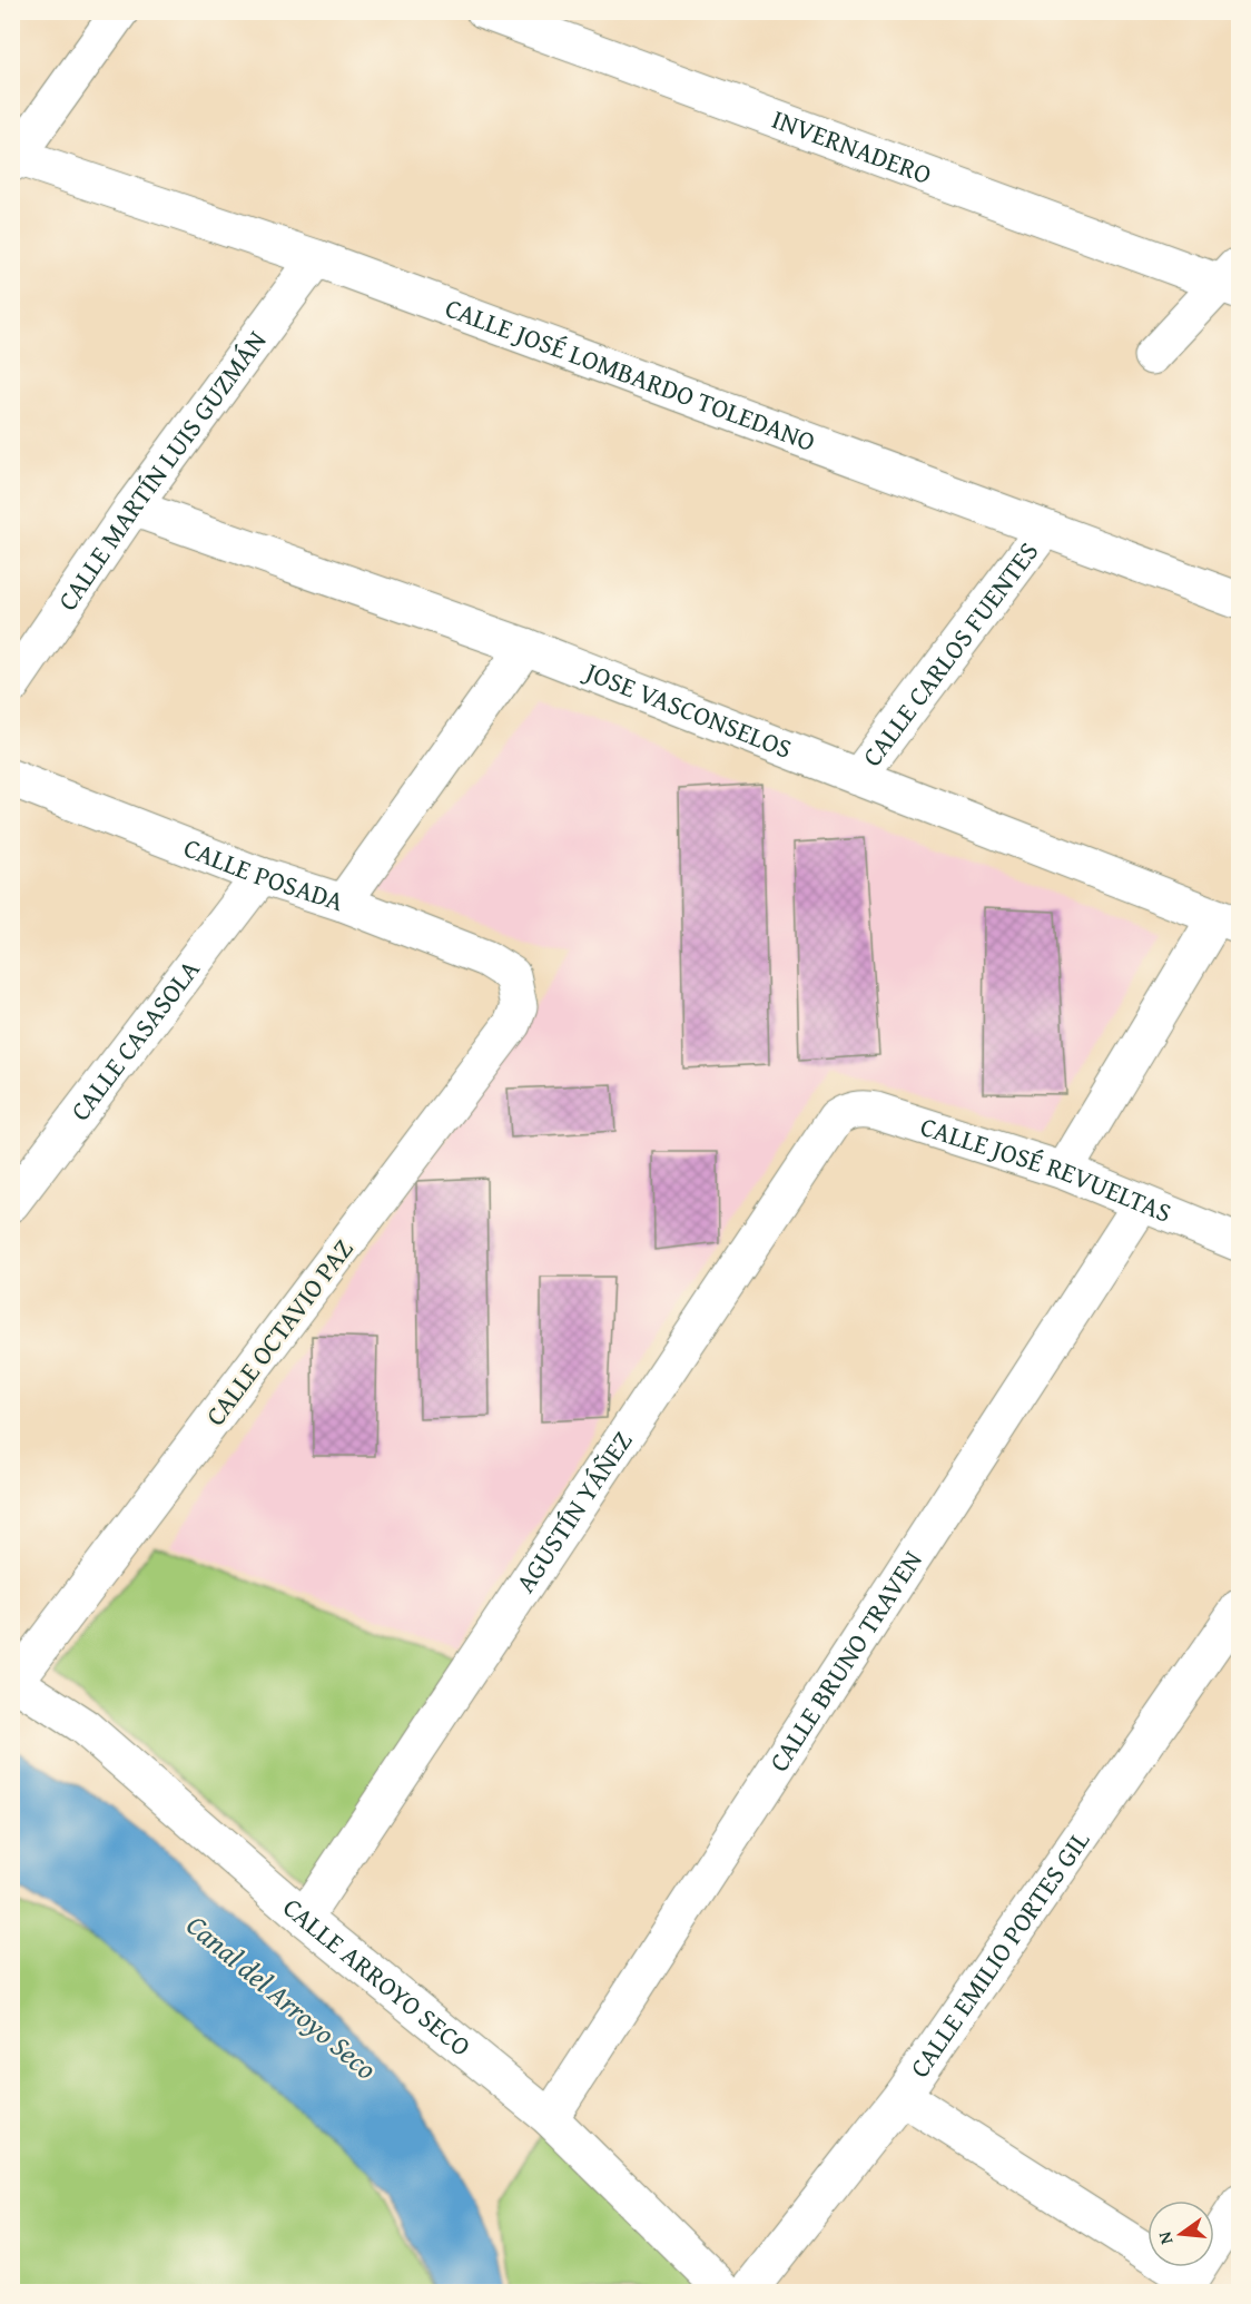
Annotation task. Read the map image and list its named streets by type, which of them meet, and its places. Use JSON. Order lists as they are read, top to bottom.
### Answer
{
  "streets": {
    "street": [
      "INVERNADERO",
      "CALLE JOSÉ LOMBARDO TOLEDANO",
      "CALLE MARTÍN LUIS GUZMÁN",
      "CALLE CARLOS FUENTES",
      "JOSE VASCONSELOS",
      "CALLE POSADA",
      "CALLE CASASOLA",
      "CALLE JOSÉ REVUELTAS",
      "CALLE OCTAVIO PAZ",
      "AGUSTÍN YÁÑEZ",
      "CALLE BRUNO TRAVEN",
      "CALLE EMILIO PORTES GIL",
      "CALLE ARROYO SECO"
    ]
  },
  "crossings": [
    ["CALLE JOSÉ LOMBARDO TOLEDANO", "CALLE MARTÍN LUIS GUZMÁN"],
    ["CALLE JOSÉ LOMBARDO TOLEDANO", "CALLE CARLOS FUENTES"],
    ["CALLE MARTÍN LUIS GUZMÁN", "JOSE VASCONSELOS"],
    ["CALLE CARLOS FUENTES", "JOSE VASCONSELOS"],
    ["CALLE POSADA", "CALLE CASASOLA"],
    ["CALLE POSADA", "CALLE OCTAVIO PAZ"],
    ["CALLE JOSÉ REVUELTAS", "AGUSTÍN YÁÑEZ"],
    ["CALLE JOSÉ REVUELTAS", "CALLE BRUNO TRAVEN"],
    ["CALLE OCTAVIO PAZ", "CALLE ARROYO SECO"],
    ["AGUSTÍN YÁÑEZ", "CALLE ARROYO SECO"],
    ["CALLE BRUNO TRAVEN", "CALLE ARROYO SECO"]
  ],
  "water": ["Canal del Arroyo Seco"],
  "north": "left"
}
